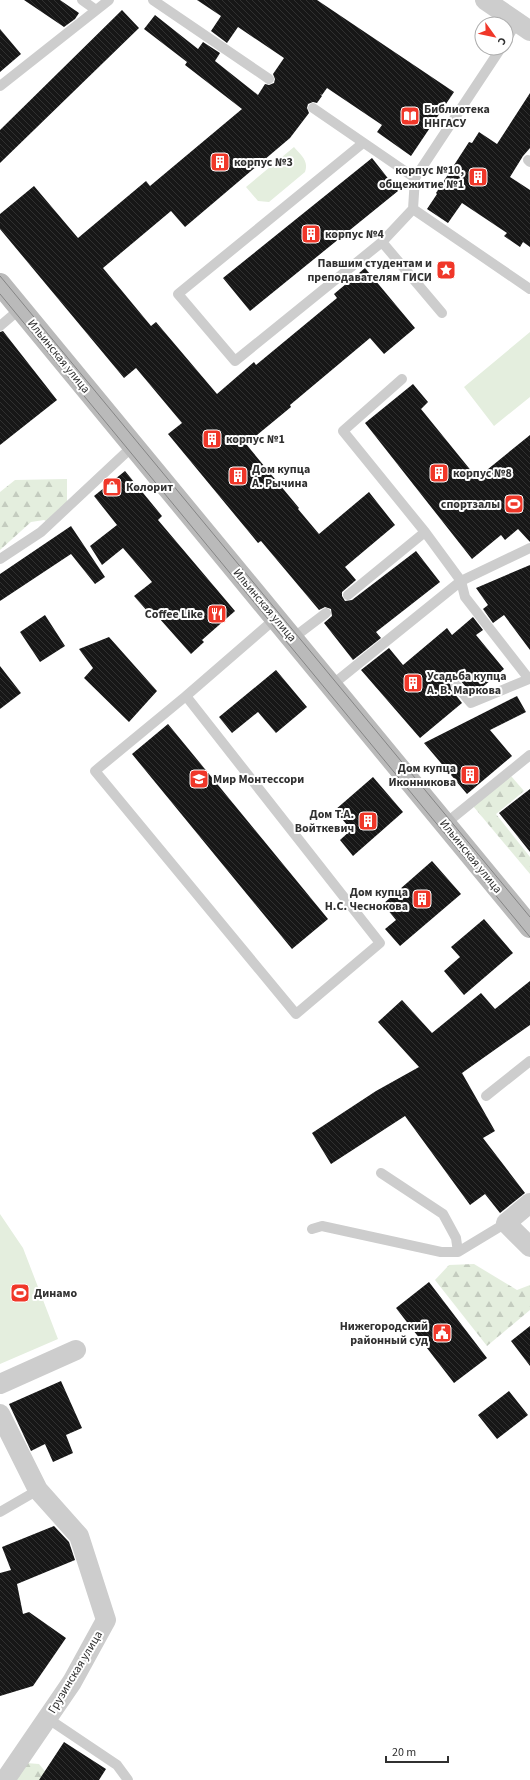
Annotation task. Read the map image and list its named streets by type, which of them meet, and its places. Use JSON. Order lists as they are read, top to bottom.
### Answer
{
  "streets": {
    "street": ["Ильинская улица", "Грузинская улица"]
  },
  "places": {
    "library": ["Библиотека ННГАСУ"],
    "building": [
      "корпус №3",
      "корпус №10, общежитие №1",
      "корпус №4",
      "корпус №1",
      "корпус №8",
      "Дом купца А. Рычина",
      "Усадьба купца А. В. Маркова",
      "Дом купца Иконникова",
      "Дом Т.А. Войткевич",
      "Дом купца Н.С. Чеснокова"
    ],
    "place": ["Павшим студентам и преподавателям ГИСИ"],
    "shop": ["Колорит"],
    "sports": ["спортзалы", "Динамо"],
    "restaurant": ["Coffee Like"],
    "school or university": ["Мир Монтессори"],
    "public building": ["Нижегородский районный суд"]
  },
  "scale_bar": "20 m",
  "north": "bottom right"
}
